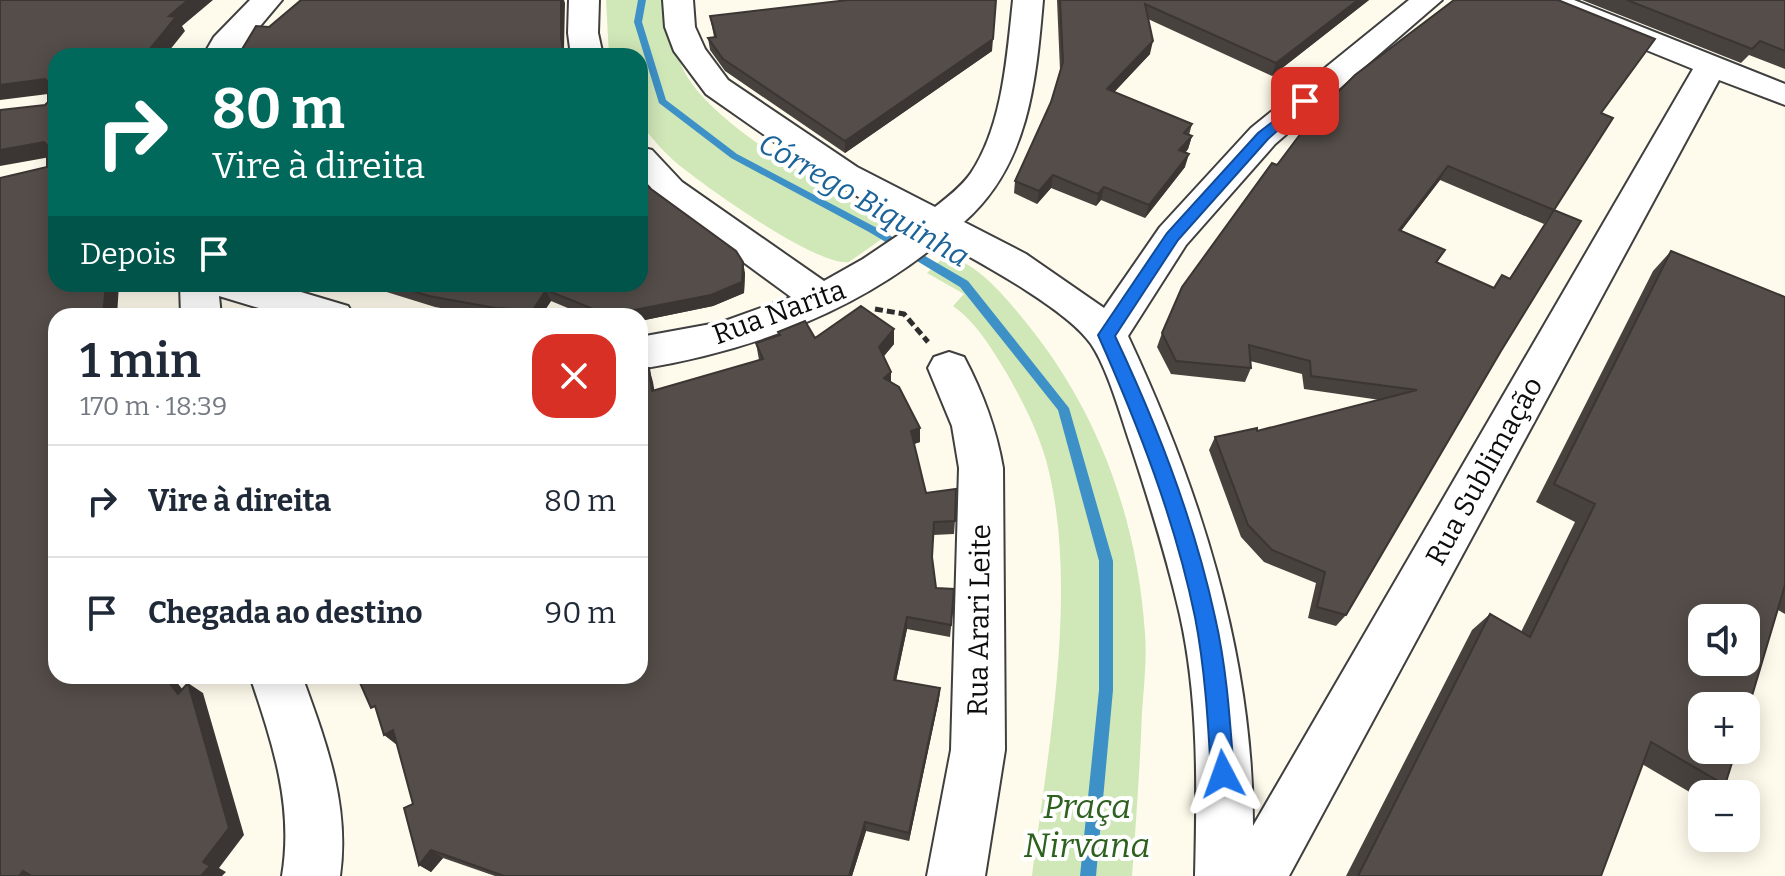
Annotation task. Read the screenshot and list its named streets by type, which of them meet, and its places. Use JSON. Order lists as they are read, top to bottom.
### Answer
{
  "streets": {
    "street": ["Rua Narita", "Rua Sublimação", "Rua Arari Leite"]
  },
  "water": ["Córrego Biquinha"],
  "parks": ["Praça Nirvana"],
  "page": {
    "turn": ["80 m", "Vire à direita"],
    "then": "Depois",
    "heading": ["1 min", "170 m · 18:39"],
    "list": [
      {
        "name": "Vire à direita",
        "value": "80 m"
      },
      {
        "name": "Chegada ao destino",
        "value": "90 m"
      }
    ],
    "map_buttons": ["+", "−"]
  }
}
